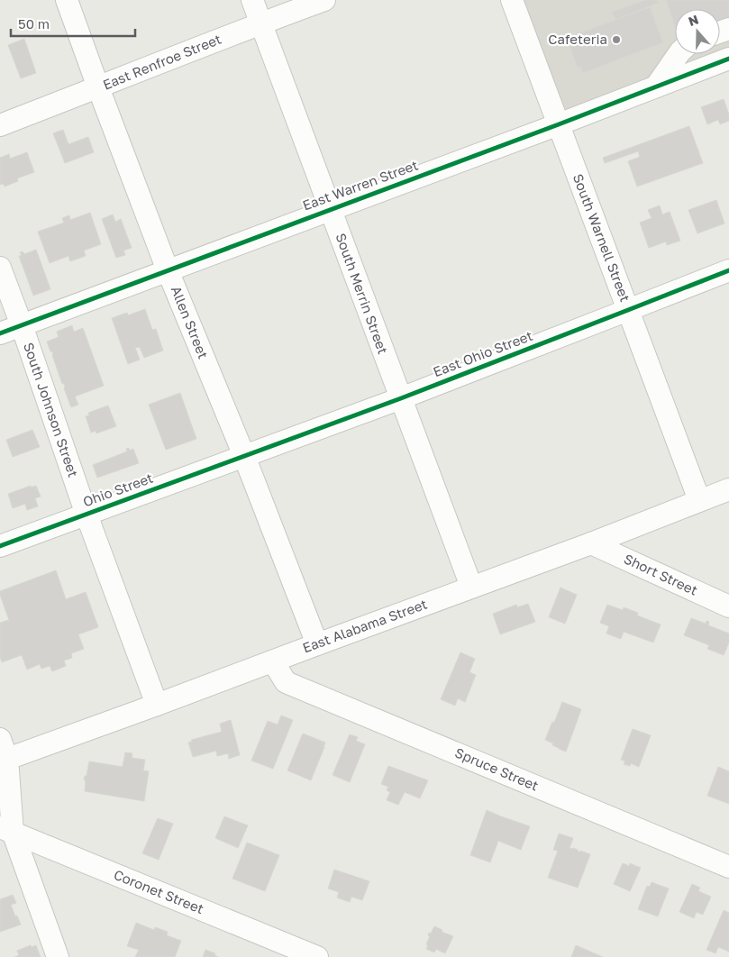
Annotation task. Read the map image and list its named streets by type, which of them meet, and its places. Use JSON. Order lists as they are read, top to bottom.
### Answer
{
  "streets": {
    "street": [
      "East Renfroe Street",
      "East Warren Street",
      "South Warnell Street",
      "South Merrin Street",
      "Allen Street",
      "East Ohio Street",
      "South Johnson Street",
      "Ohio Street",
      "Short Street",
      "East Alabama Street",
      "Spruce Street",
      "Coronet Street"
    ]
  },
  "crossings": [
    ["East Renfroe Street", "South Merrin Street"],
    ["East Renfroe Street", "Allen Street"],
    ["East Warren Street", "South Warnell Street"],
    ["East Warren Street", "South Merrin Street"],
    ["East Warren Street", "Allen Street"],
    ["East Warren Street", "South Johnson Street"],
    ["South Warnell Street", "East Ohio Street"],
    ["South Warnell Street", "East Alabama Street"],
    ["South Merrin Street", "East Ohio Street"],
    ["South Merrin Street", "East Alabama Street"],
    ["Allen Street", "East Ohio Street"],
    ["Allen Street", "Ohio Street"],
    ["Allen Street", "East Alabama Street"],
    ["East Ohio Street", "Ohio Street"],
    ["South Johnson Street", "Ohio Street"],
    ["South Johnson Street", "East Alabama Street"],
    ["Short Street", "East Alabama Street"],
    ["East Alabama Street", "Spruce Street"]
  ],
  "places": ["Cafeteria"],
  "scale_bar": "50 m",
  "north": "top"
}
